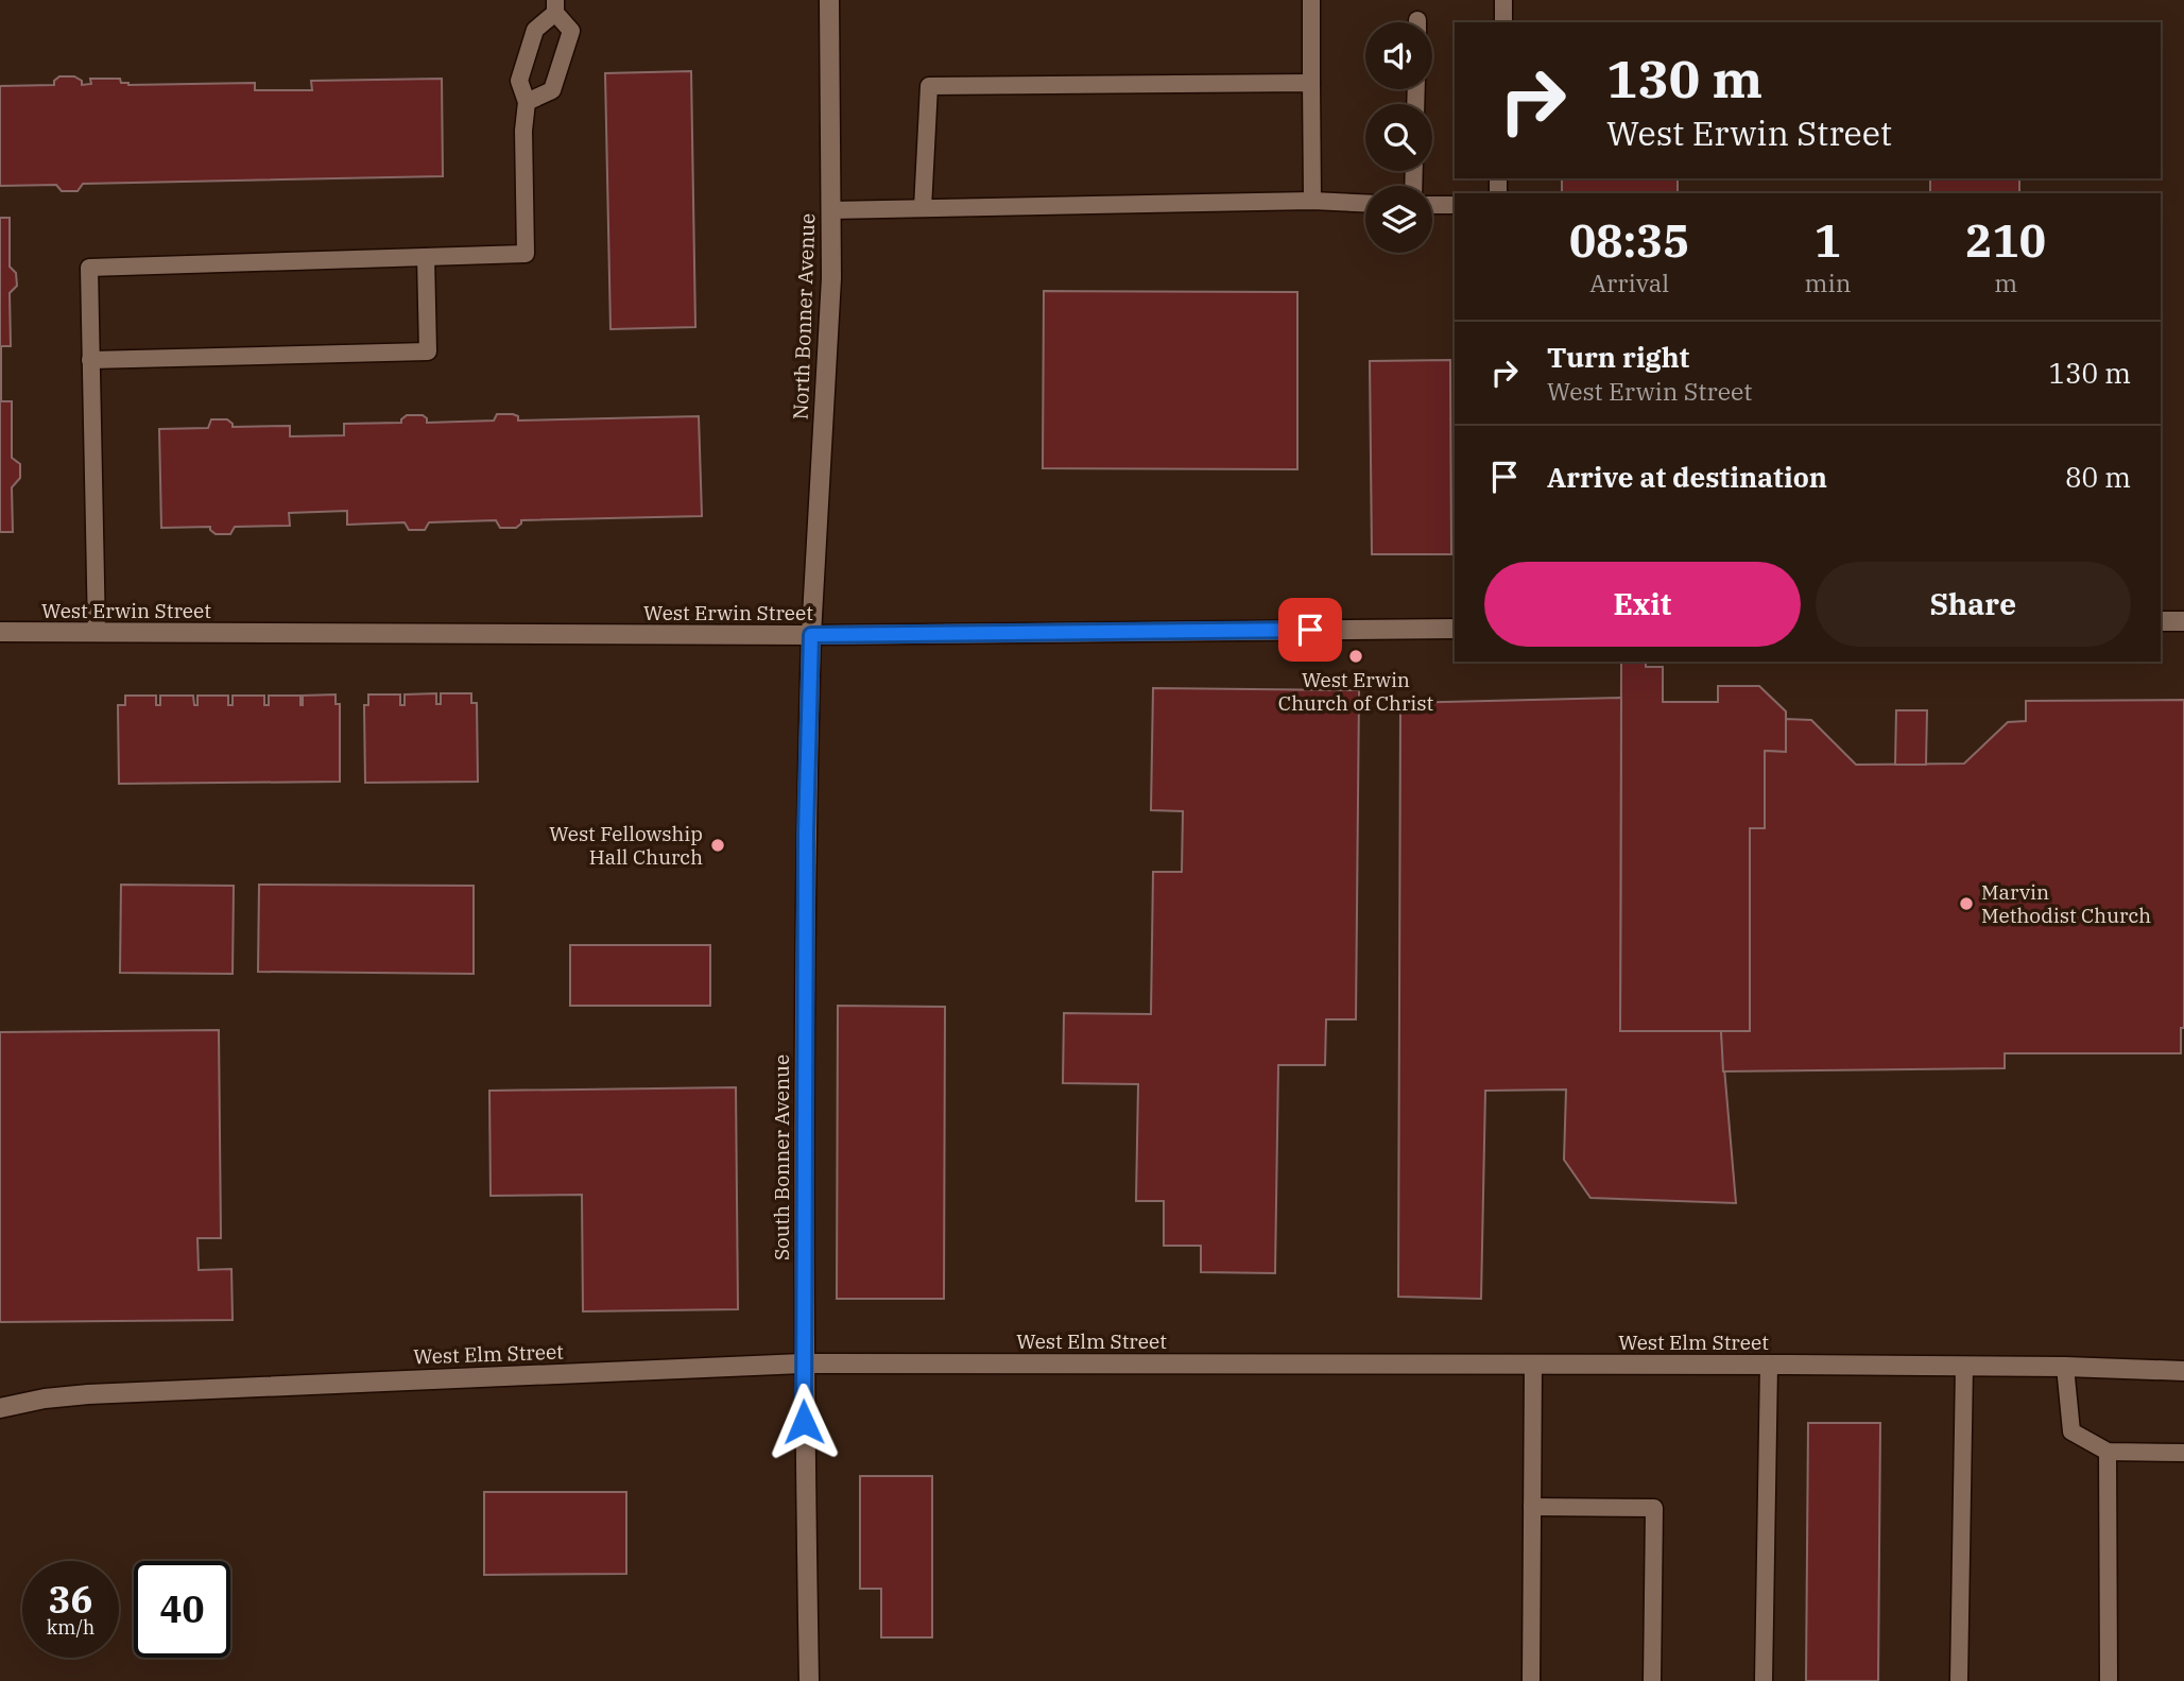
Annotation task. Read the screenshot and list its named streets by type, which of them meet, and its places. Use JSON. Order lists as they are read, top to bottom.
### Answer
{
  "streets": {
    "street": [
      "North Bonner Avenue",
      "West Erwin Street",
      "South Bonner Avenue",
      "West Elm Street"
    ]
  },
  "crossings": [
    ["North Bonner Avenue", "West Erwin Street"],
    ["North Bonner Avenue", "South Bonner Avenue"],
    ["West Erwin Street", "South Bonner Avenue"],
    ["South Bonner Avenue", "West Elm Street"]
  ],
  "places": ["West Erwin Church of Christ", "West Fellowship Hall Church", "Marvin Methodist Church"],
  "page": {
    "turn": ["130 m", "West Erwin Street"],
    "eta": [
      "08:35",
      "Arrival",
      "1",
      "min",
      "210",
      "m"
    ],
    "list": [
      {
        "name": "Turn right",
        "note": "West Erwin Street",
        "value": "130 m"
      },
      {
        "name": "Arrive at destination",
        "value": "80 m"
      }
    ],
    "buttons": ["Exit", "Share"],
    "speed": "36 km/h",
    "limit": "40"
  }
}
